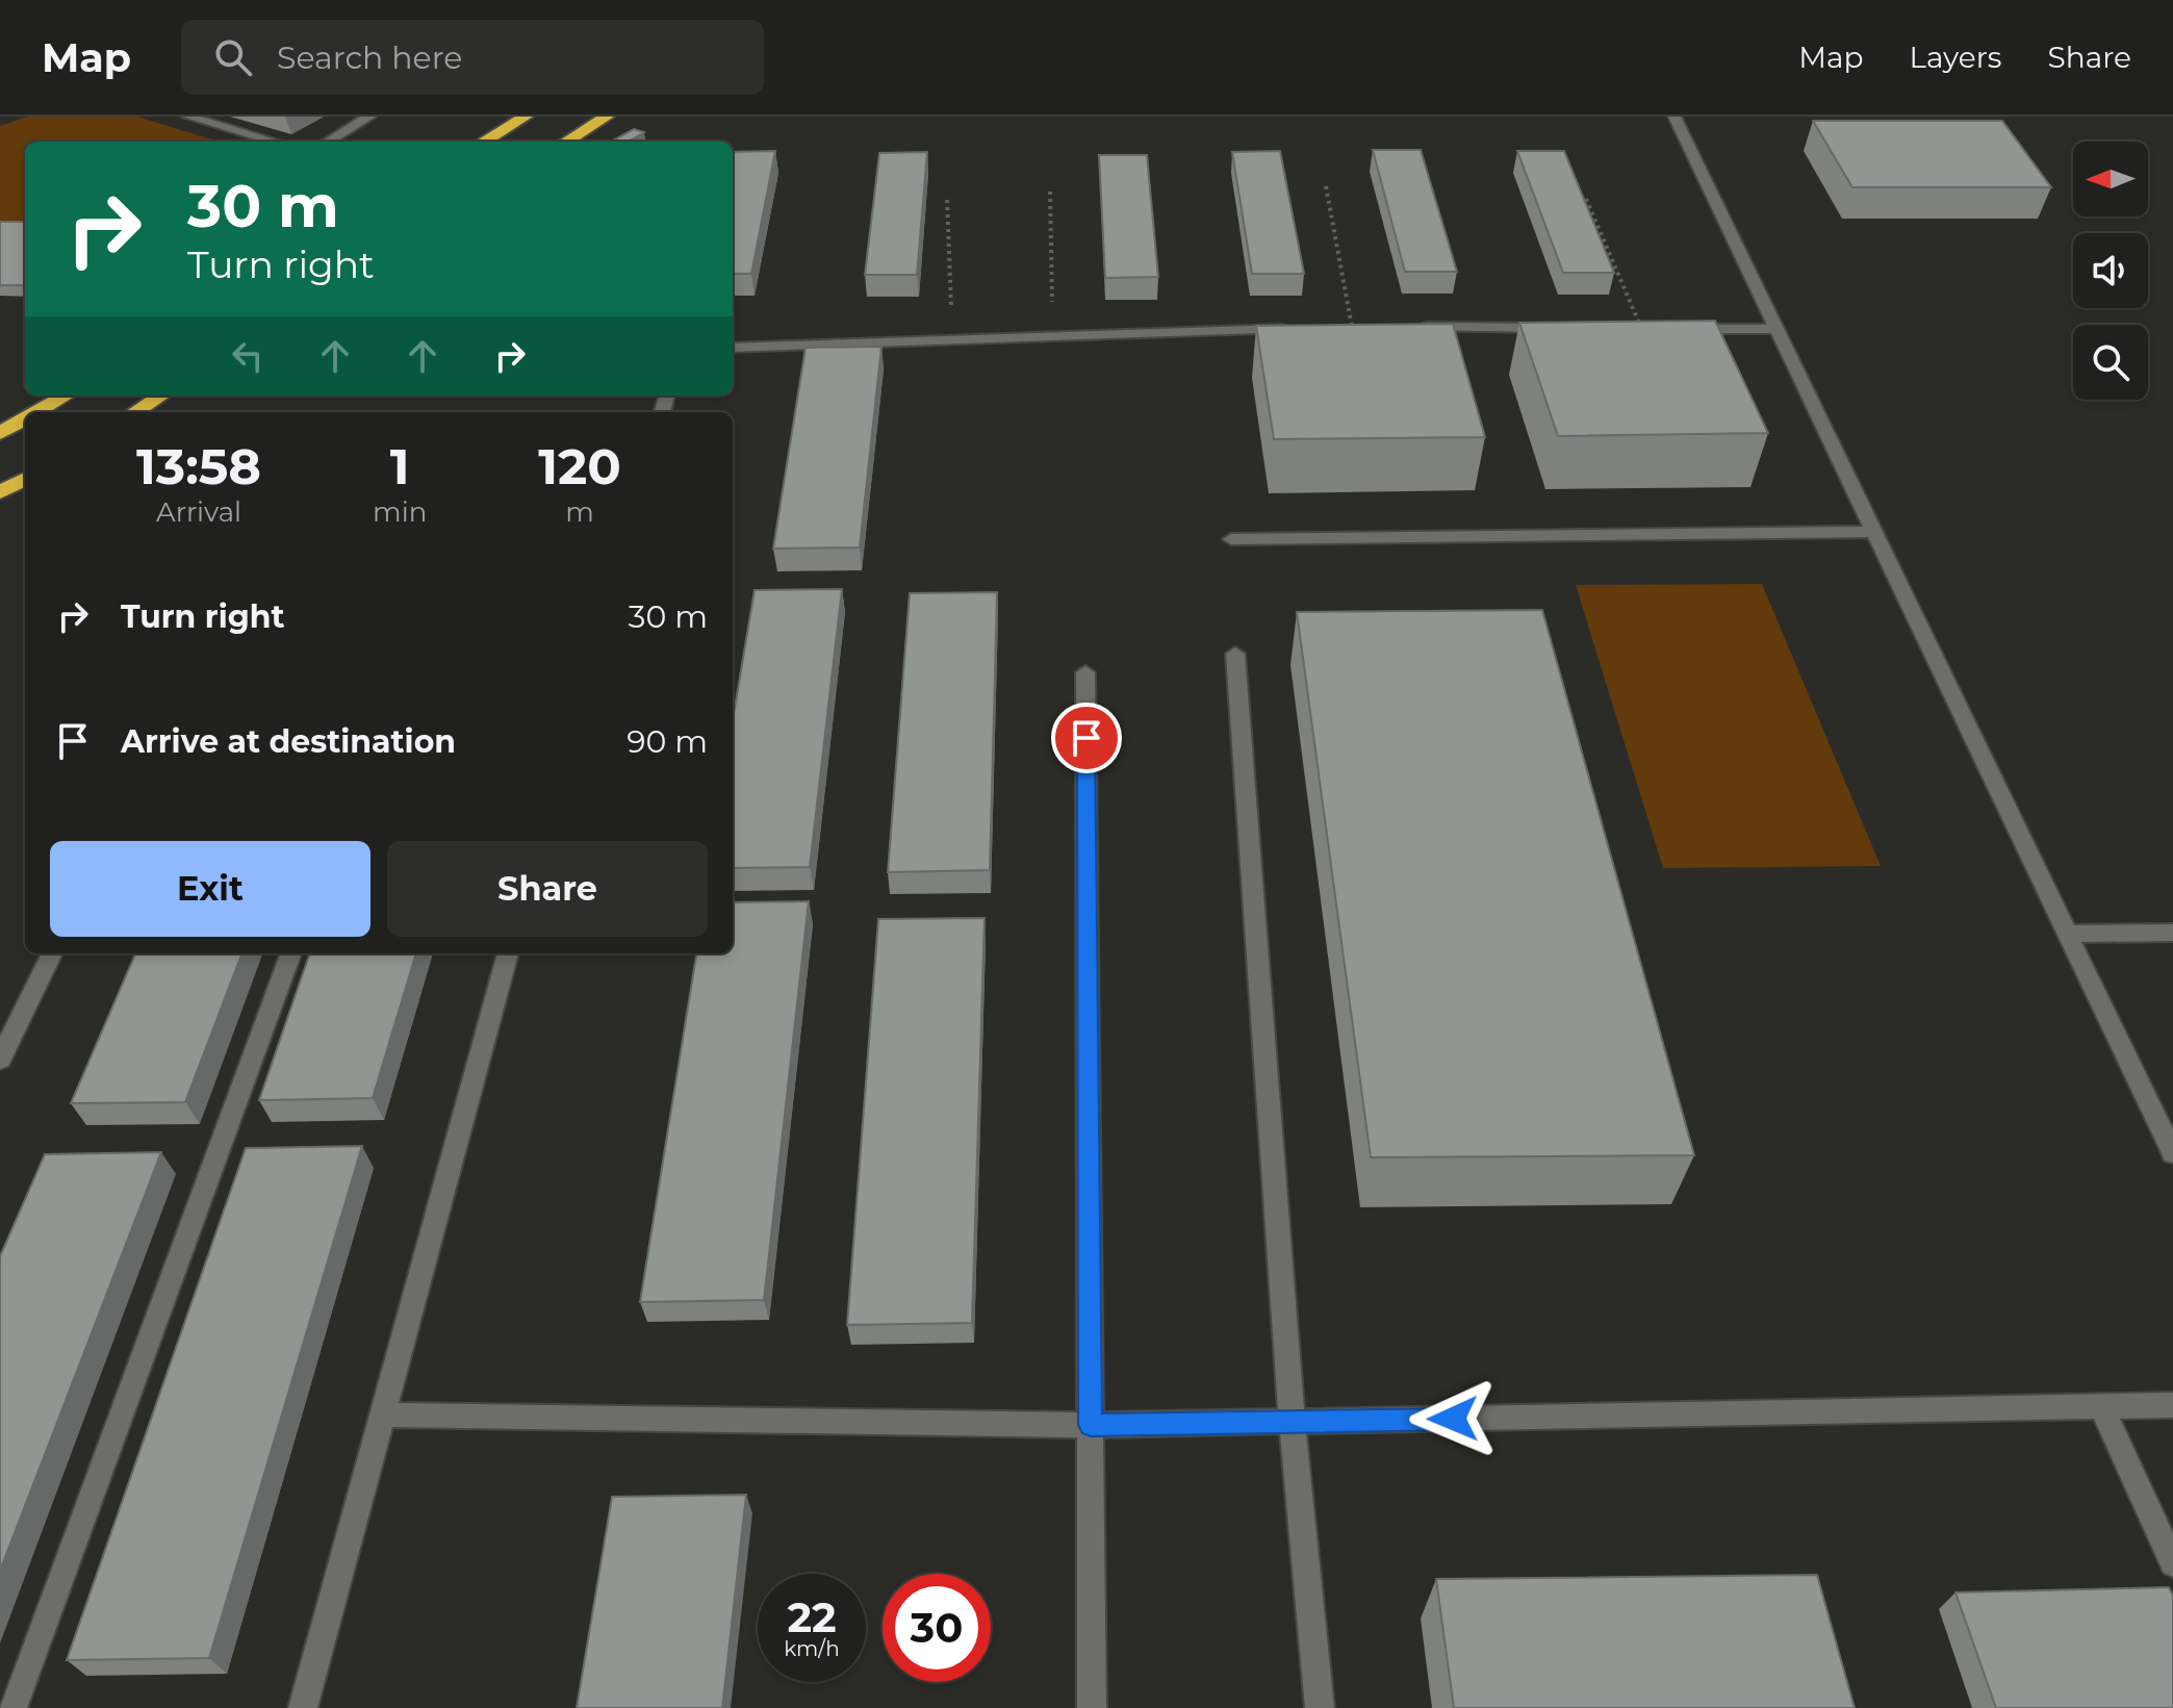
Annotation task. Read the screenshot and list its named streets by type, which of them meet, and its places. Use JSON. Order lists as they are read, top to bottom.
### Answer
{
  "north": "left",
  "page": {
    "header": "Map",
    "search": "Search here",
    "nav": ["Map", "Layers", "Share"],
    "turn": ["30 m", "Turn right"],
    "eta": [
      "13:58",
      "Arrival",
      "1",
      "min",
      "120",
      "m"
    ],
    "list": [
      {
        "name": "Turn right",
        "value": "30 m"
      },
      {
        "name": "Arrive at destination",
        "value": "90 m"
      }
    ],
    "buttons": ["Exit", "Share"],
    "speed": "22 km/h",
    "limit": "30"
  }
}
